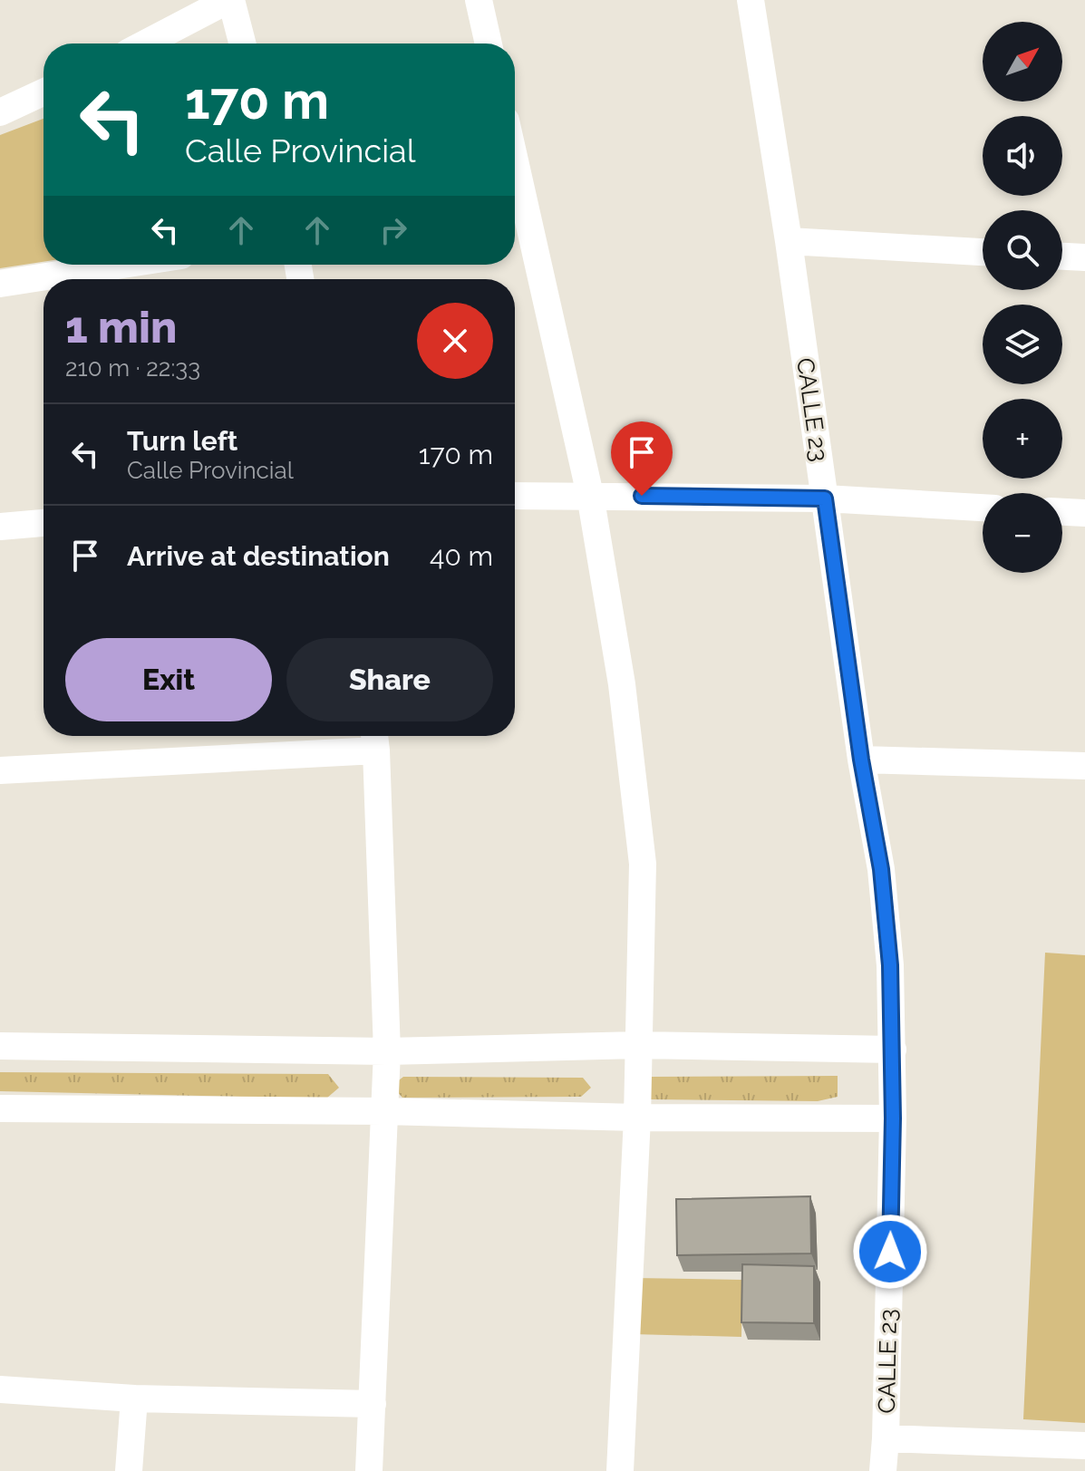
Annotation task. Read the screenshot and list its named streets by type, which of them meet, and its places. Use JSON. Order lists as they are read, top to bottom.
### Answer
{
  "streets": {
    "street": ["CALLE 23"]
  },
  "north": "top right",
  "page": {
    "map_buttons": ["+", "−"],
    "turn": ["170 m", "Calle Provincial"],
    "heading": ["1 min", "210 m · 22:33"],
    "list": [
      {
        "name": "Turn left",
        "note": "Calle Provincial",
        "value": "170 m"
      },
      {
        "name": "Arrive at destination",
        "value": "40 m"
      }
    ],
    "buttons": ["Exit", "Share"]
  }
}
